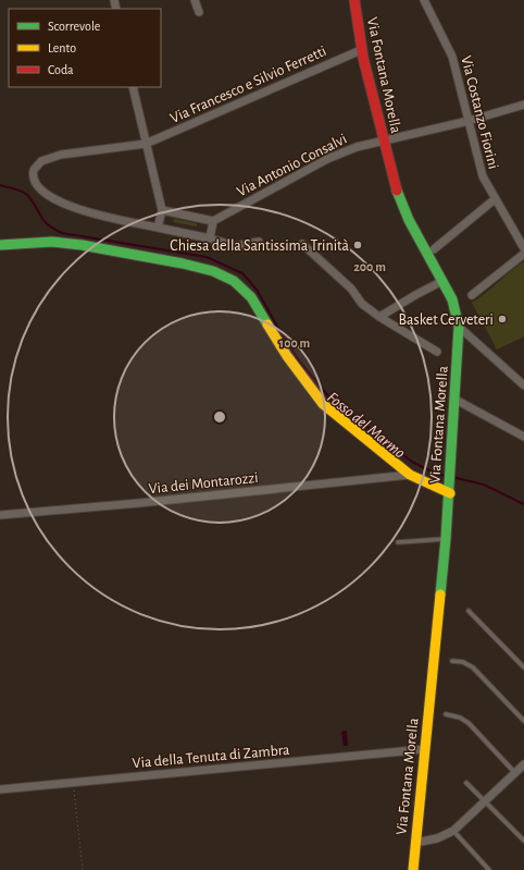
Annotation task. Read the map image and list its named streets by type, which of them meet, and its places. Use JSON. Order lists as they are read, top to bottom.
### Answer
{
  "streets": {
    "street": [
      "Via Fontana Morella",
      "Via Francesco e Silvio Ferretti",
      "Via Costanzo Fiorini",
      "Via Antonio Consalvi",
      "Via dei Montarozzi",
      "Via della Tenuta di Zambra"
    ]
  },
  "crossings": [
    ["Via Fontana Morella", "Via Francesco e Silvio Ferretti"],
    ["Via Fontana Morella", "Via Antonio Consalvi"],
    ["Via Fontana Morella", "Via della Tenuta di Zambra"],
    ["Via Costanzo Fiorini", "Via Antonio Consalvi"]
  ],
  "water": ["Fosso del Marmo"],
  "places": ["Chiesa della Santissima Trinità", "Basket Cerveteri"],
  "legend": ["Scorrevole", "Lento", "Coda"],
  "rings": ["200 m", "100 m"]
}
